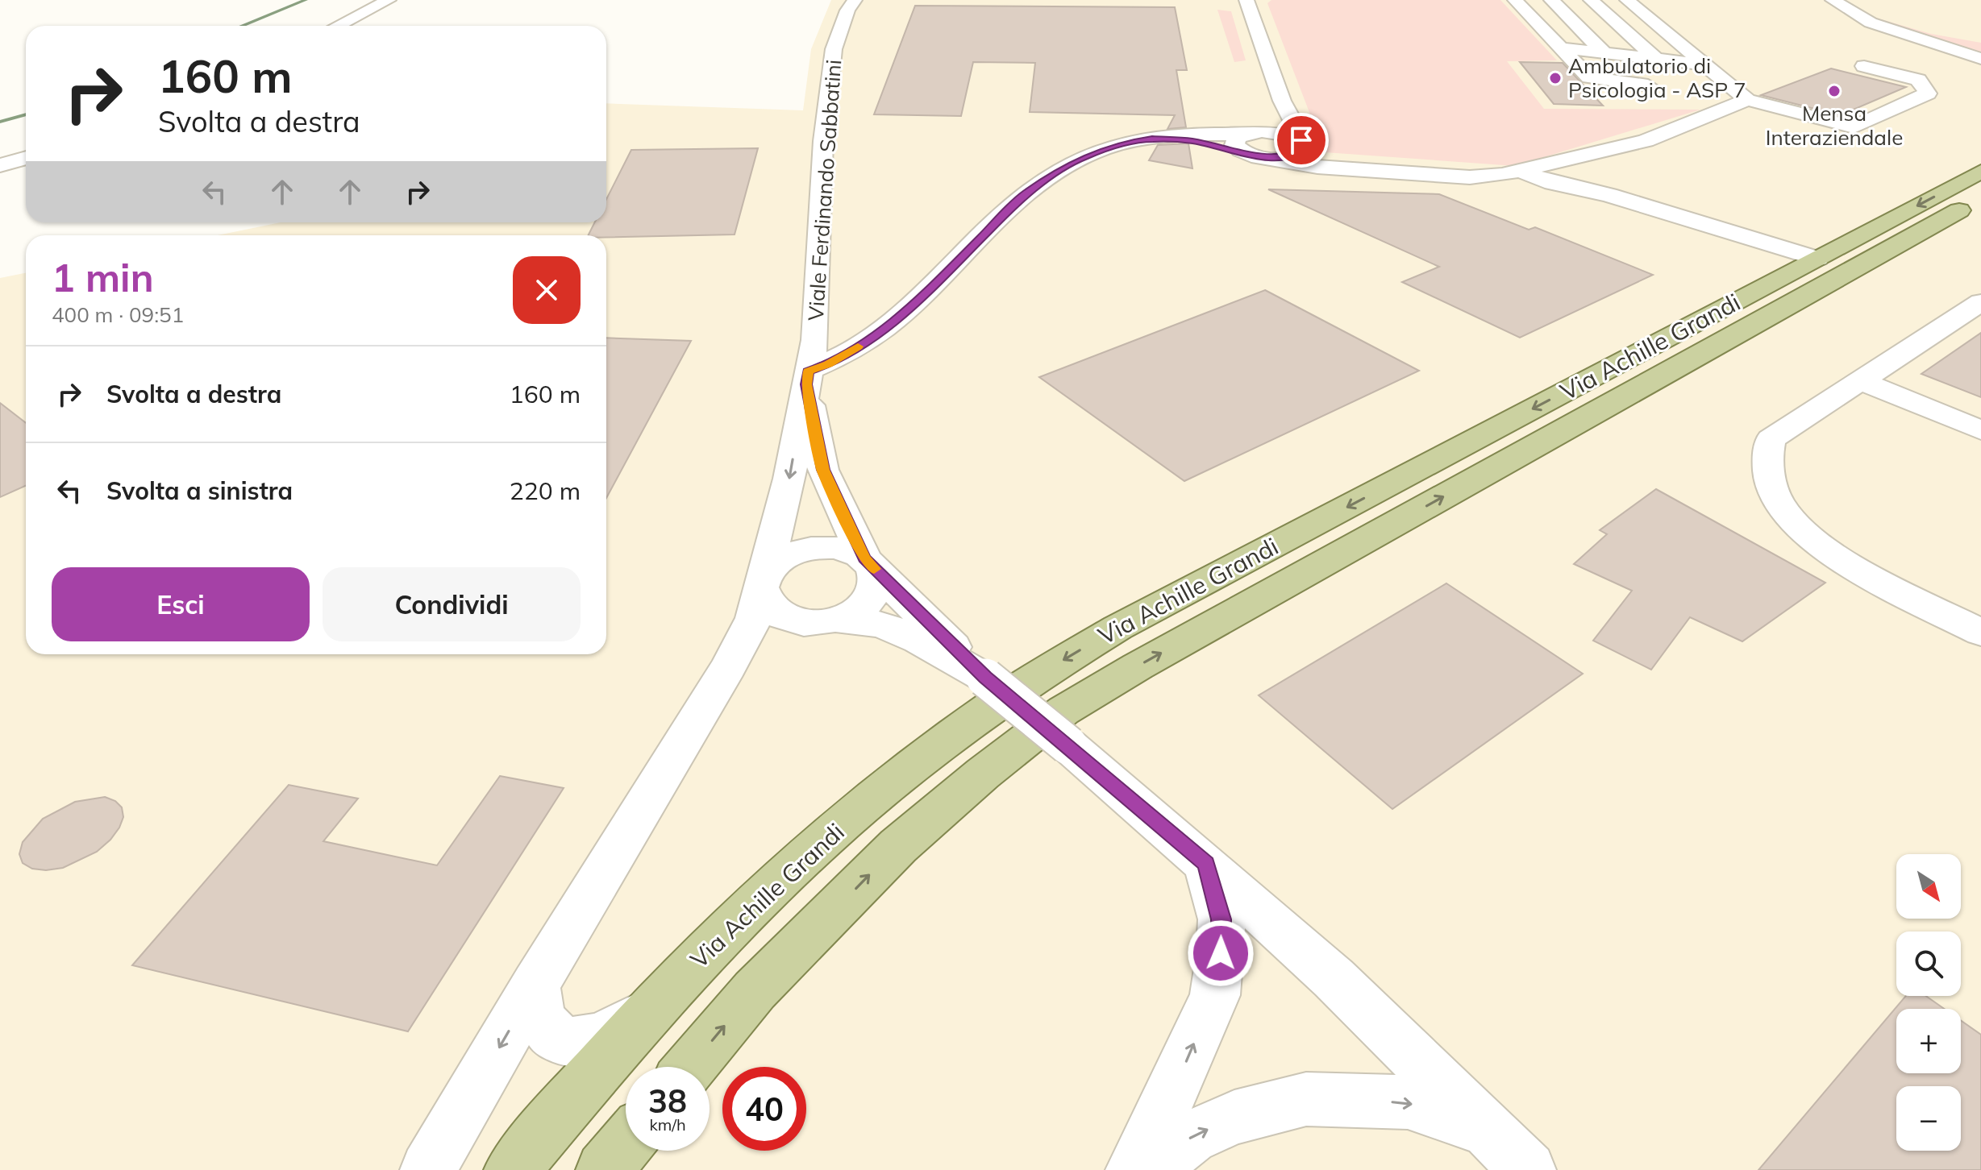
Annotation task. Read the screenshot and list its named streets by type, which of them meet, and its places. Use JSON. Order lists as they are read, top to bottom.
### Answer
{
  "streets": {
    "main road": ["Via Achille Grandi"],
    "street": ["Viale Ferdinando Sabbatini"]
  },
  "places": ["Ambulatorio di Psicologia - ASP 7", "Mensa Interaziendale"],
  "north": "bottom right",
  "page": {
    "turn": ["160 m", "Svolta a destra"],
    "heading": ["1 min", "400 m · 09:51"],
    "list": [
      {
        "name": "Svolta a destra",
        "value": "160 m"
      },
      {
        "name": "Svolta a sinistra",
        "value": "220 m"
      }
    ],
    "buttons": ["Esci", "Condividi"],
    "map_buttons": ["+", "−"],
    "speed": "38 km/h",
    "limit": "40"
  }
}
